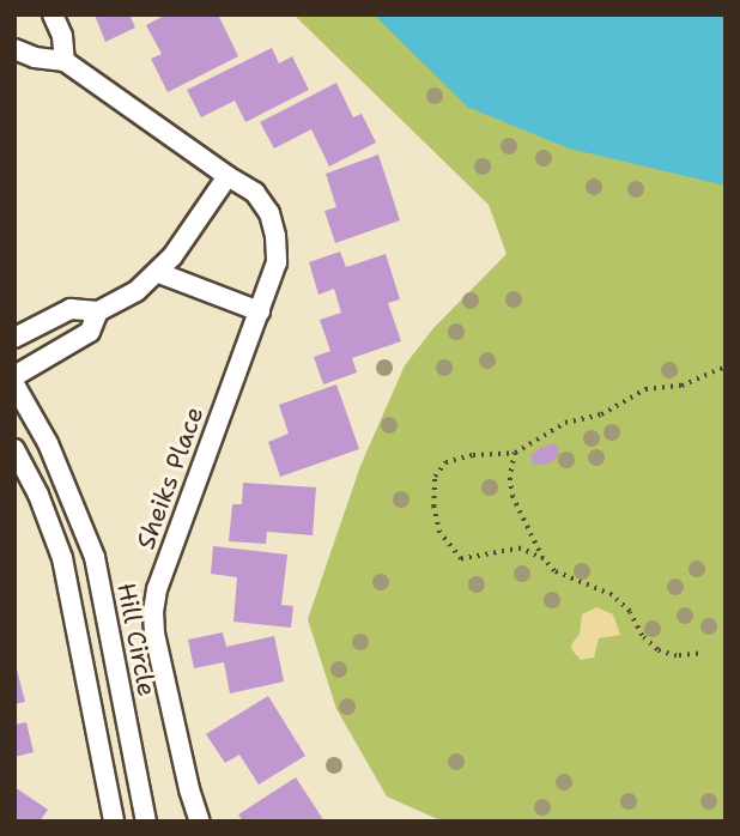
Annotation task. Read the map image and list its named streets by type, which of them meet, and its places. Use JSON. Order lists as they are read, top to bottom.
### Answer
{
  "streets": {
    "street": ["Sheiks Place", "Hill Circle"]
  }
}
